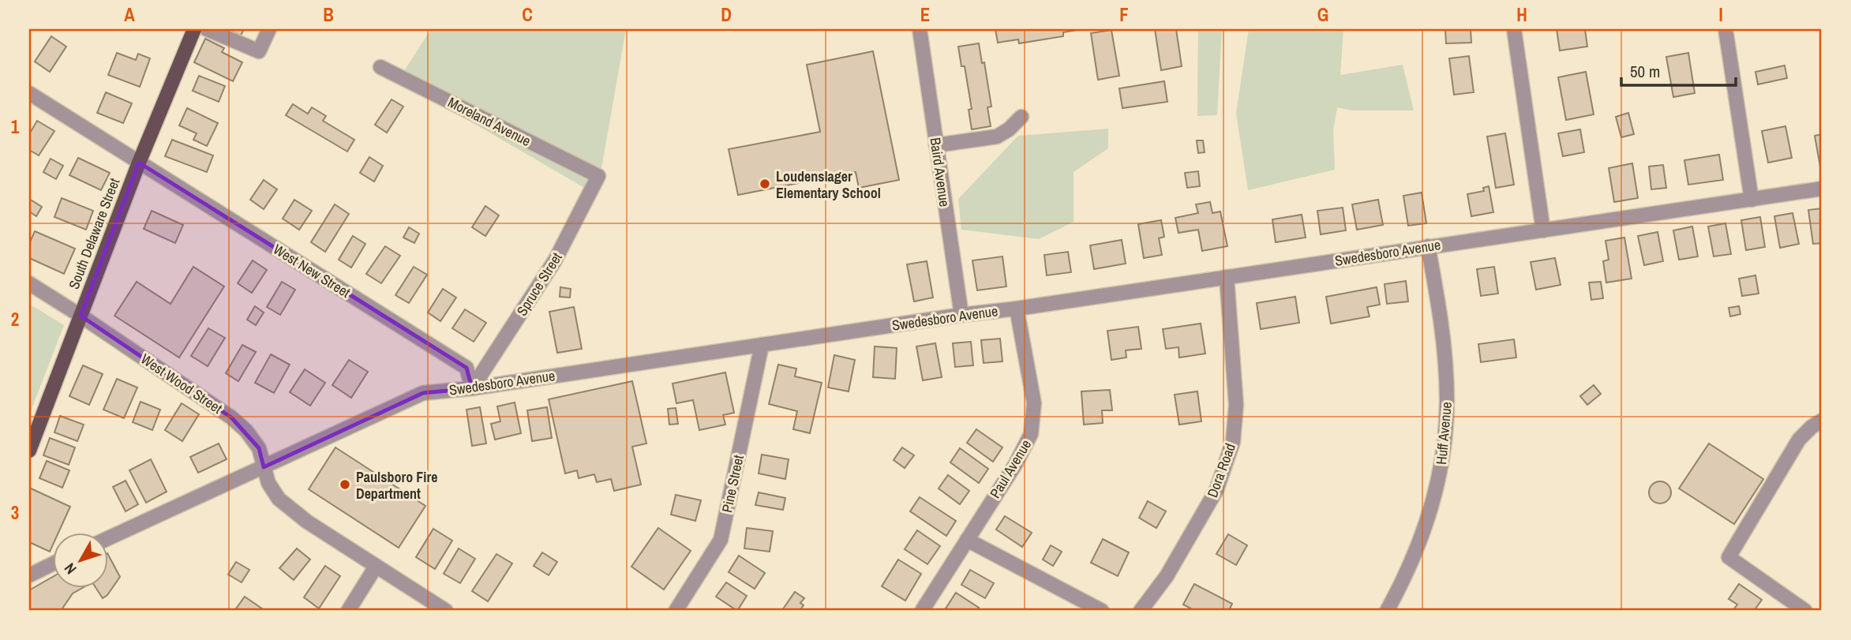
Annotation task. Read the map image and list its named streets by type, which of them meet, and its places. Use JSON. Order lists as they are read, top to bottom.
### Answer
{
  "streets": {
    "main road": ["South Delaware Street"],
    "street": [
      "Moreland Avenue",
      "Baird Avenue",
      "Swedesboro Avenue",
      "West New Street",
      "Spruce Street",
      "West Wood Street",
      "Huff Avenue",
      "Paul Avenue",
      "Dora Road",
      "Pine Street"
    ]
  },
  "crossings": [
    ["Moreland Avenue", "Spruce Street"],
    ["Baird Avenue", "Swedesboro Avenue"],
    ["South Delaware Street", "West New Street"],
    ["South Delaware Street", "West Wood Street"],
    ["Swedesboro Avenue", "West New Street"],
    ["Swedesboro Avenue", "Spruce Street"],
    ["Swedesboro Avenue", "West Wood Street"],
    ["Swedesboro Avenue", "Huff Avenue"],
    ["Swedesboro Avenue", "Paul Avenue"],
    ["Swedesboro Avenue", "Dora Road"],
    ["Swedesboro Avenue", "Pine Street"],
    ["West New Street", "Spruce Street"]
  ],
  "places": ["Loudenslager Elementary School", "Paulsboro Fire Department"],
  "scale_bar": "50 m",
  "north": "bottom left",
  "grid": {
    "columns": [
      "A",
      "B",
      "C",
      "D",
      "E",
      "F",
      "G",
      "H",
      "I"
    ],
    "rows": ["1", "2", "3"]
  }
}
